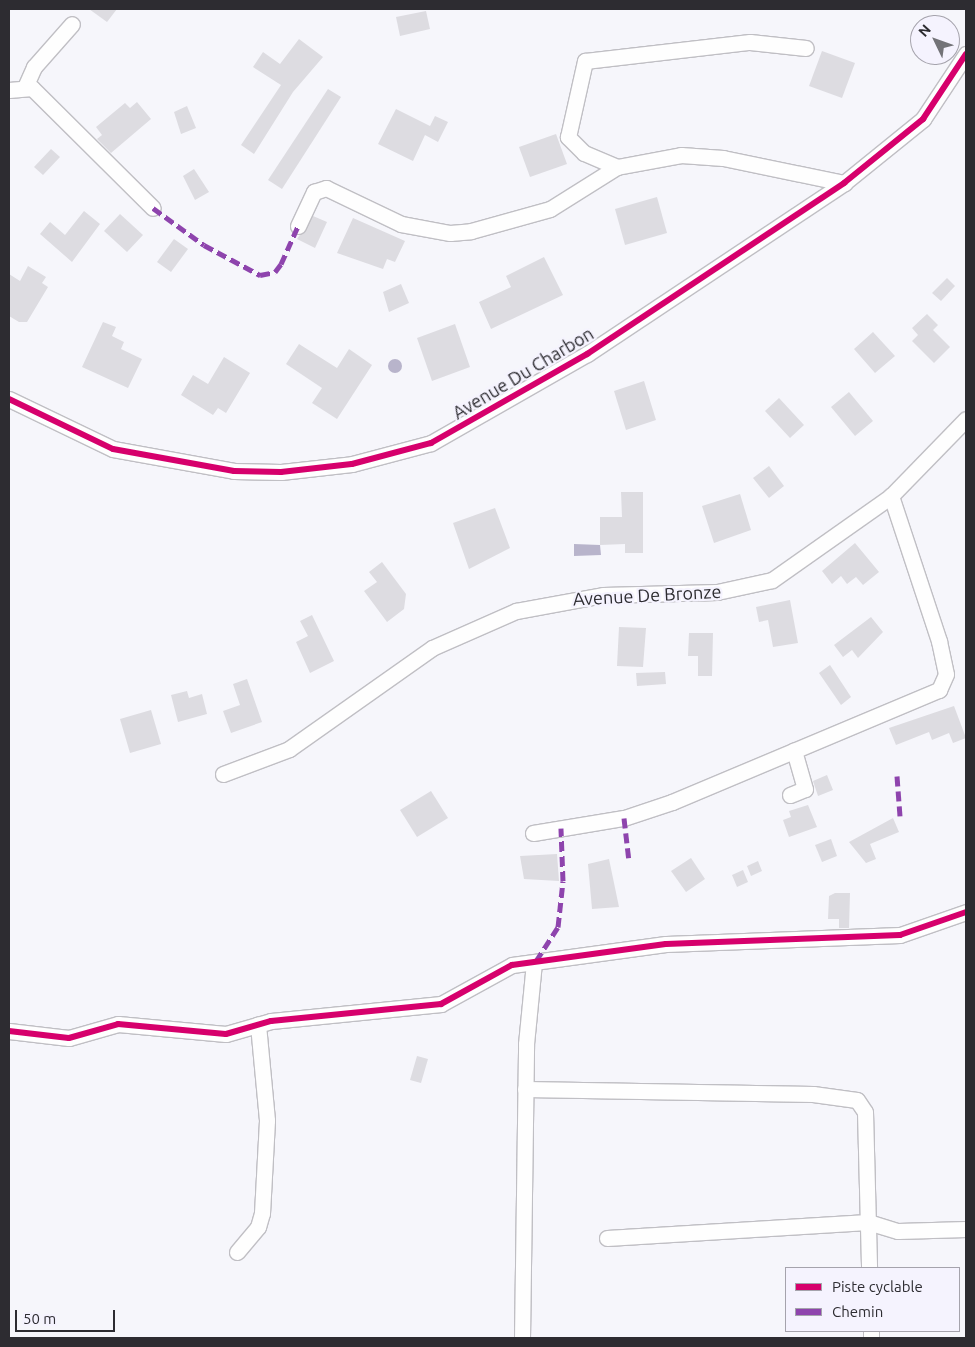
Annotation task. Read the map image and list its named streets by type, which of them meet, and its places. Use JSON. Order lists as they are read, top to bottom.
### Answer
{
  "streets": {
    "street": ["Avenue Du Charbon", "Avenue De Bronze"]
  },
  "legend": ["Piste cyclable", "Chemin"],
  "scale_bar": "50 m",
  "north": "top left"
}
